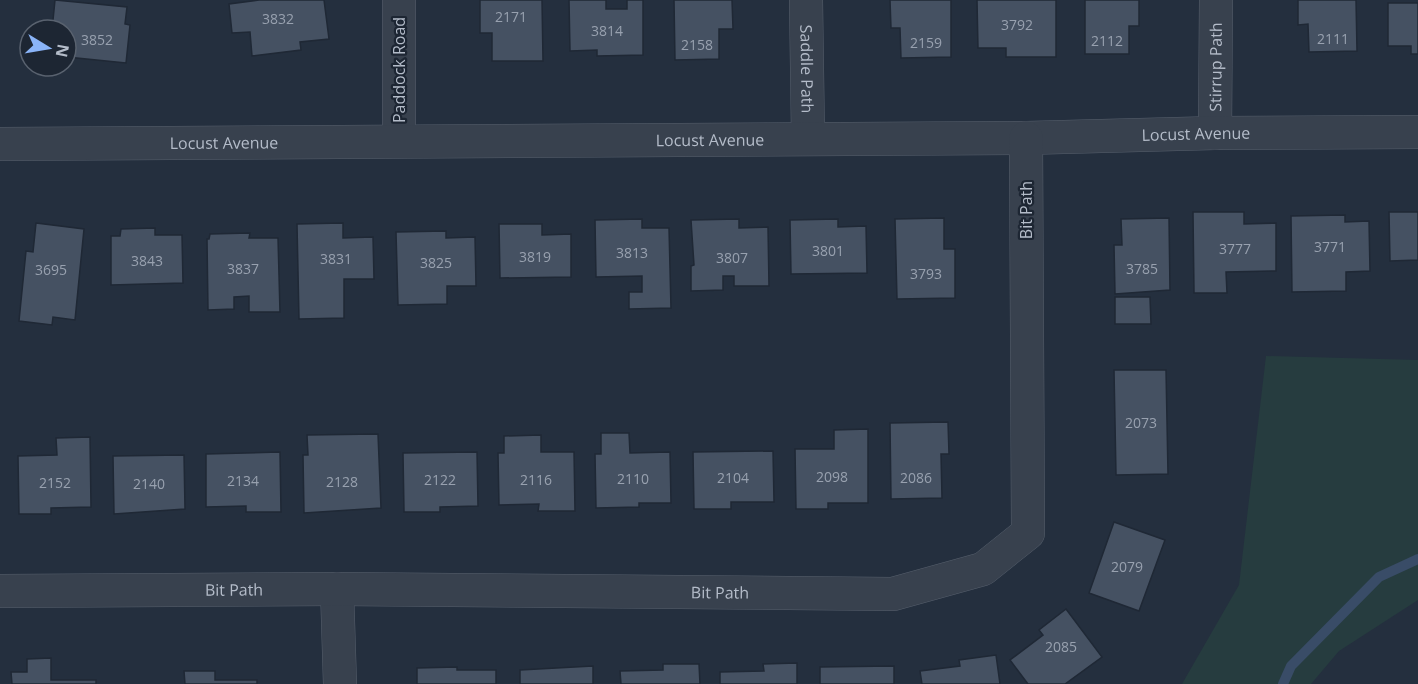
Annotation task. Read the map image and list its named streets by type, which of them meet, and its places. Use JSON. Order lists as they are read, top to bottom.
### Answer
{
  "streets": {
    "street": [
      "Stirrup Path",
      "Saddle Path",
      "Paddock Road",
      "Locust Avenue",
      "Bit Path"
    ]
  },
  "crossings": [
    ["Stirrup Path", "Locust Avenue"],
    ["Saddle Path", "Locust Avenue"],
    ["Paddock Road", "Locust Avenue"],
    ["Locust Avenue", "Bit Path"]
  ],
  "house_numbers": [
    "2171",
    "3832",
    "3792",
    "3814",
    "2111",
    "3852",
    "2112",
    "2159",
    "2158",
    "3771",
    "3777",
    "3801",
    "3813",
    "3819",
    "3807",
    "3831",
    "3843",
    "3825",
    "3837",
    "3785",
    "3695",
    "3793",
    "2073",
    "2098",
    "2104",
    "2086",
    "2110",
    "2122",
    "2116",
    "2134",
    "2128",
    "2152",
    "2140",
    "2079",
    "2085"
  ],
  "north": "right"
}
